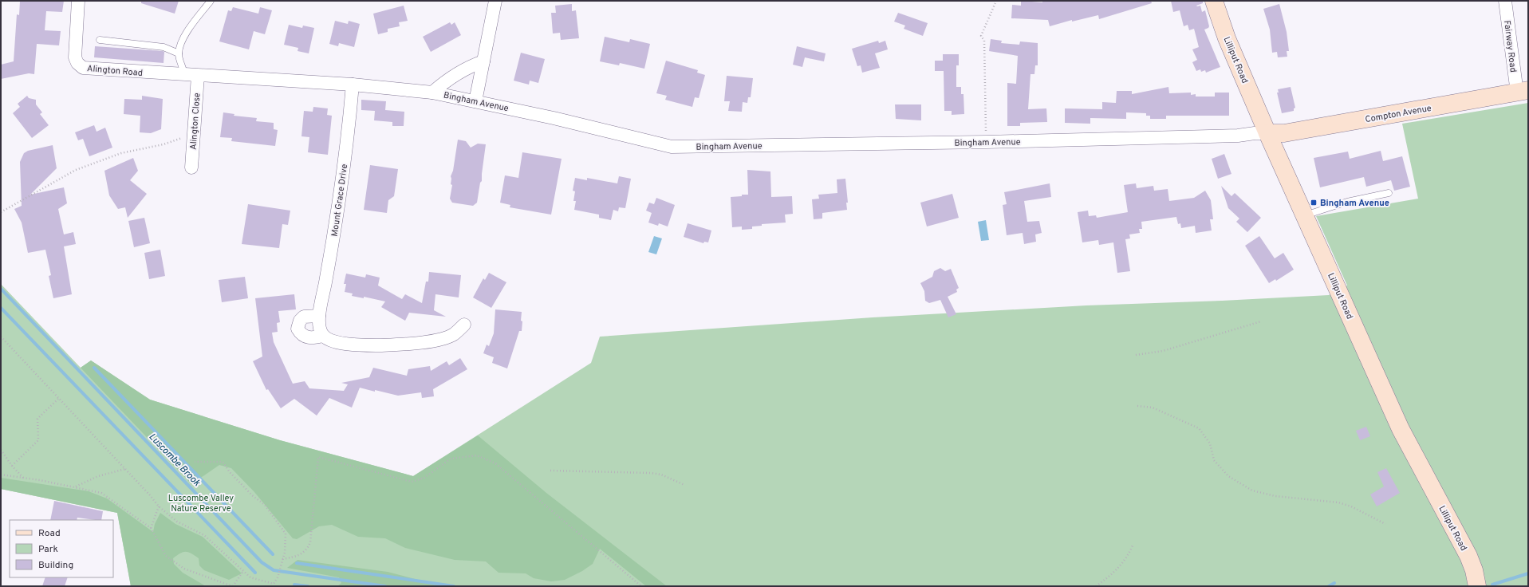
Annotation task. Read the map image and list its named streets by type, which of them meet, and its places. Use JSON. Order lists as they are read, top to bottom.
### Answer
{
  "streets": {
    "street": [
      "Fairway Road",
      "Lilliput Road",
      "Alington Road",
      "Bingham Avenue",
      "Compton Avenue",
      "Alington Close",
      "Mount Grace Drive"
    ]
  },
  "crossings": [
    ["Fairway Road", "Compton Avenue"],
    ["Lilliput Road", "Bingham Avenue"],
    ["Lilliput Road", "Compton Avenue"],
    ["Alington Road", "Bingham Avenue"],
    ["Alington Road", "Alington Close"],
    ["Bingham Avenue", "Compton Avenue"],
    ["Bingham Avenue", "Alington Close"],
    ["Bingham Avenue", "Mount Grace Drive"]
  ],
  "water": ["Luscombe Brook"],
  "parks": ["Luscombe Valley Nature Reserve"],
  "places": {
    "transit": ["Bingham Avenue"]
  },
  "legend": ["Road", "Park", "Building"]
}
